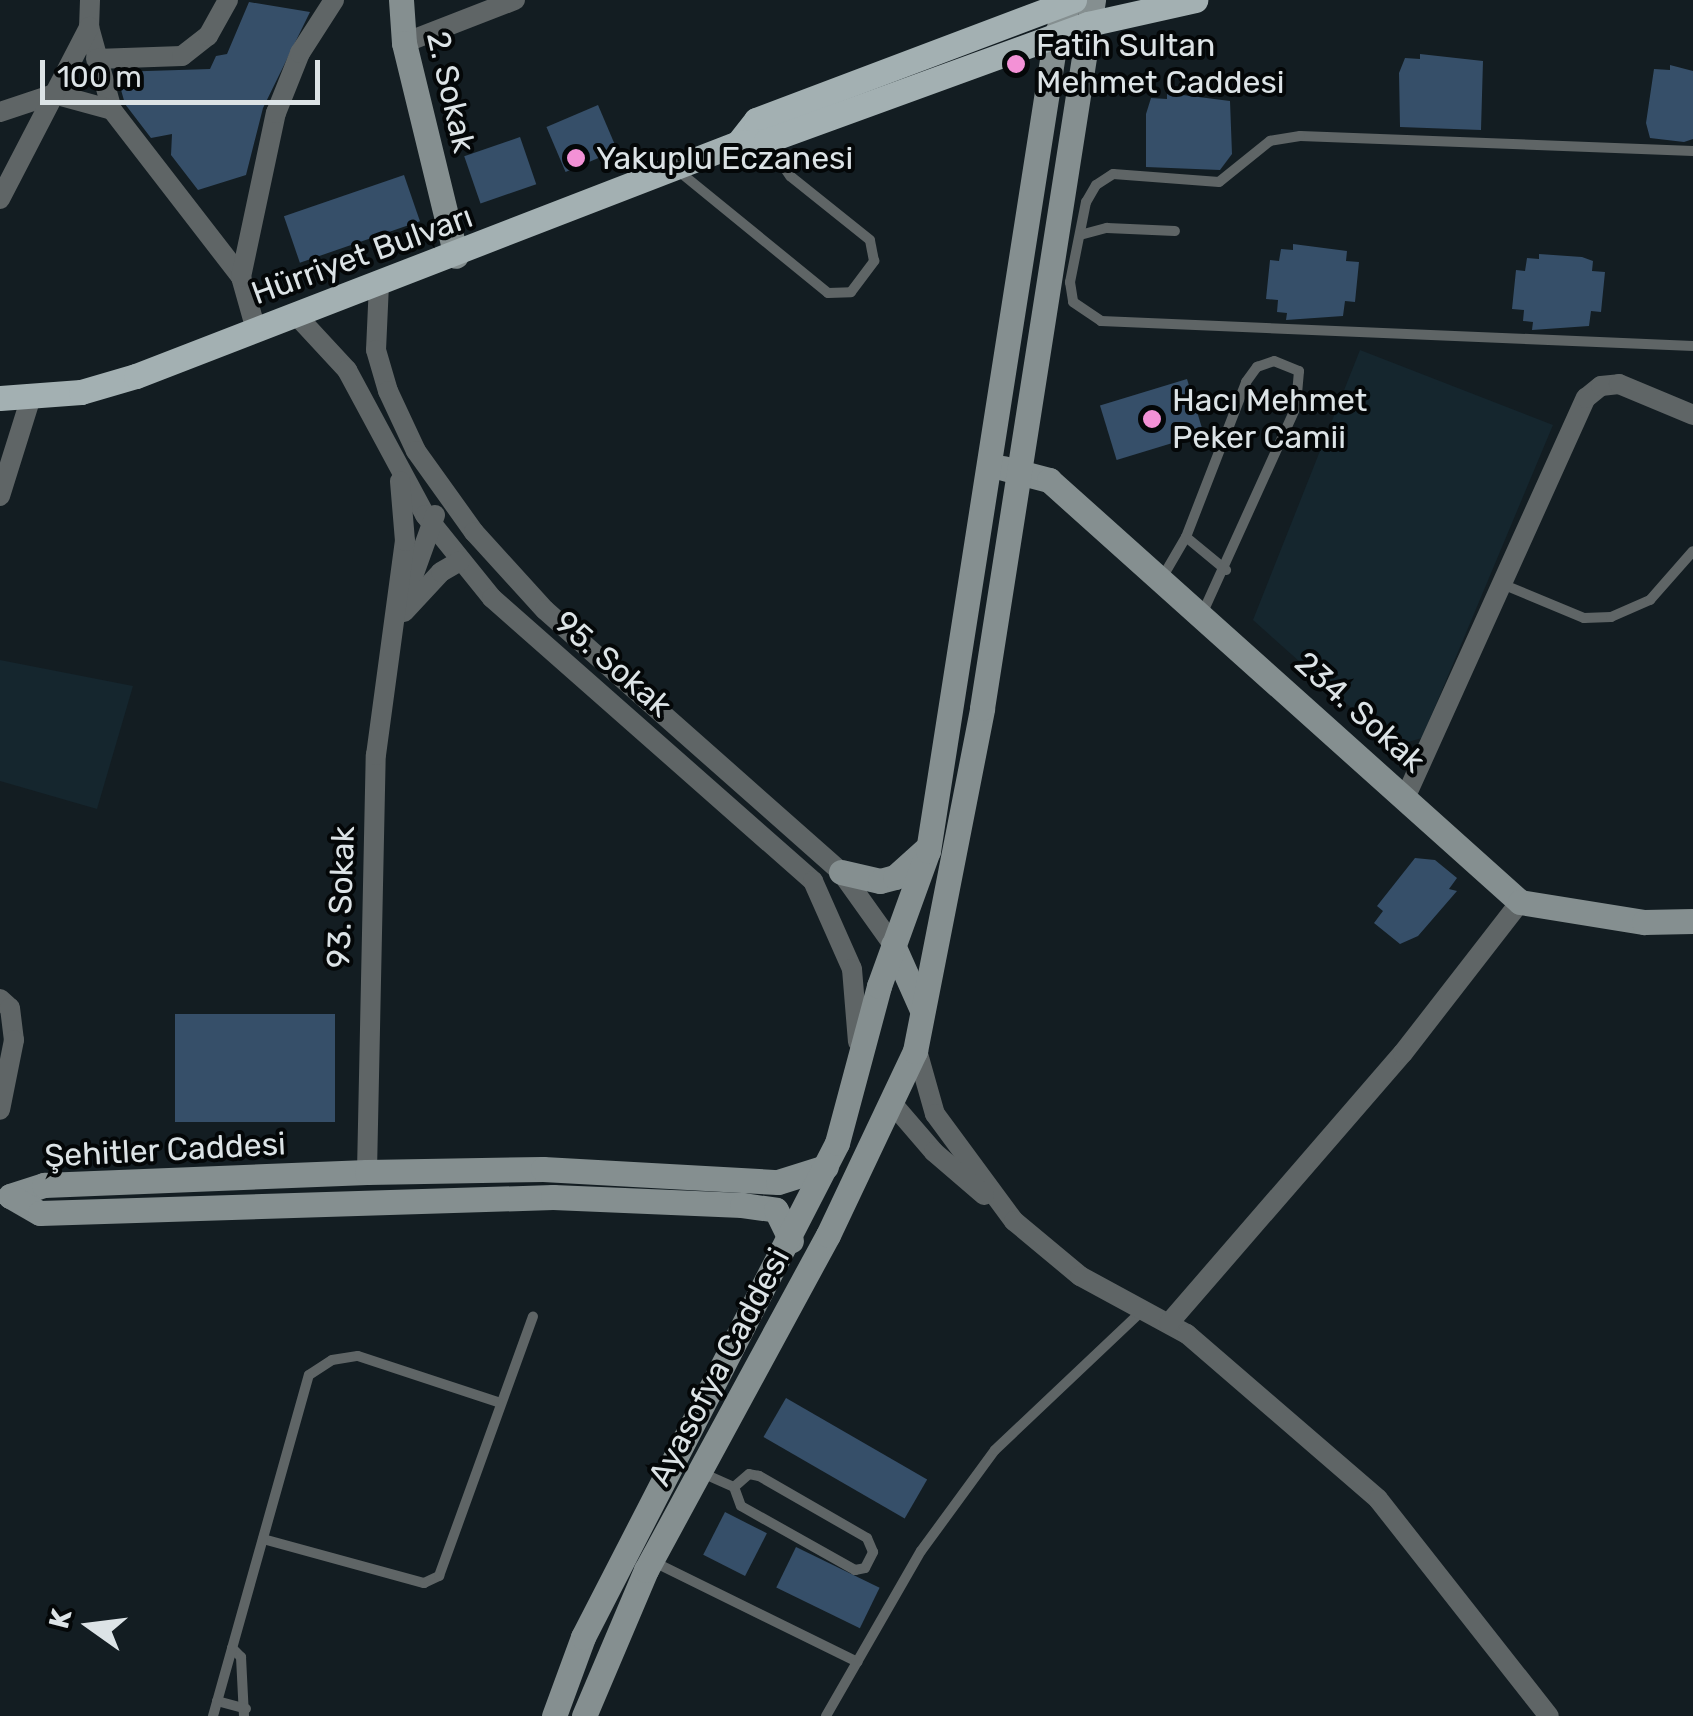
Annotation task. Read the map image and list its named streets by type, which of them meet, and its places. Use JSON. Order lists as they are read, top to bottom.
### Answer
{
  "streets": {
    "main road": [
      "2. Sokak",
      "Hürriyet Bulvarı",
      "234. Sokak",
      "Şehitler Caddesi",
      "Ayasofya Caddesi"
    ],
    "street": ["95. Sokak", "93. Sokak"]
  },
  "crossings": [
    ["2. Sokak", "Hürriyet Bulvarı"],
    ["Hürriyet Bulvarı", "95. Sokak"],
    ["Hürriyet Bulvarı", "Ayasofya Caddesi"],
    ["234. Sokak", "Ayasofya Caddesi"],
    ["93. Sokak", "Şehitler Caddesi"]
  ],
  "places": ["Fatih Sultan Mehmet Caddesi", "Yakuplu Eczanesi", "Hacı Mehmet Peker Camii"],
  "scale_bar": "100 m",
  "north": "left"
}
